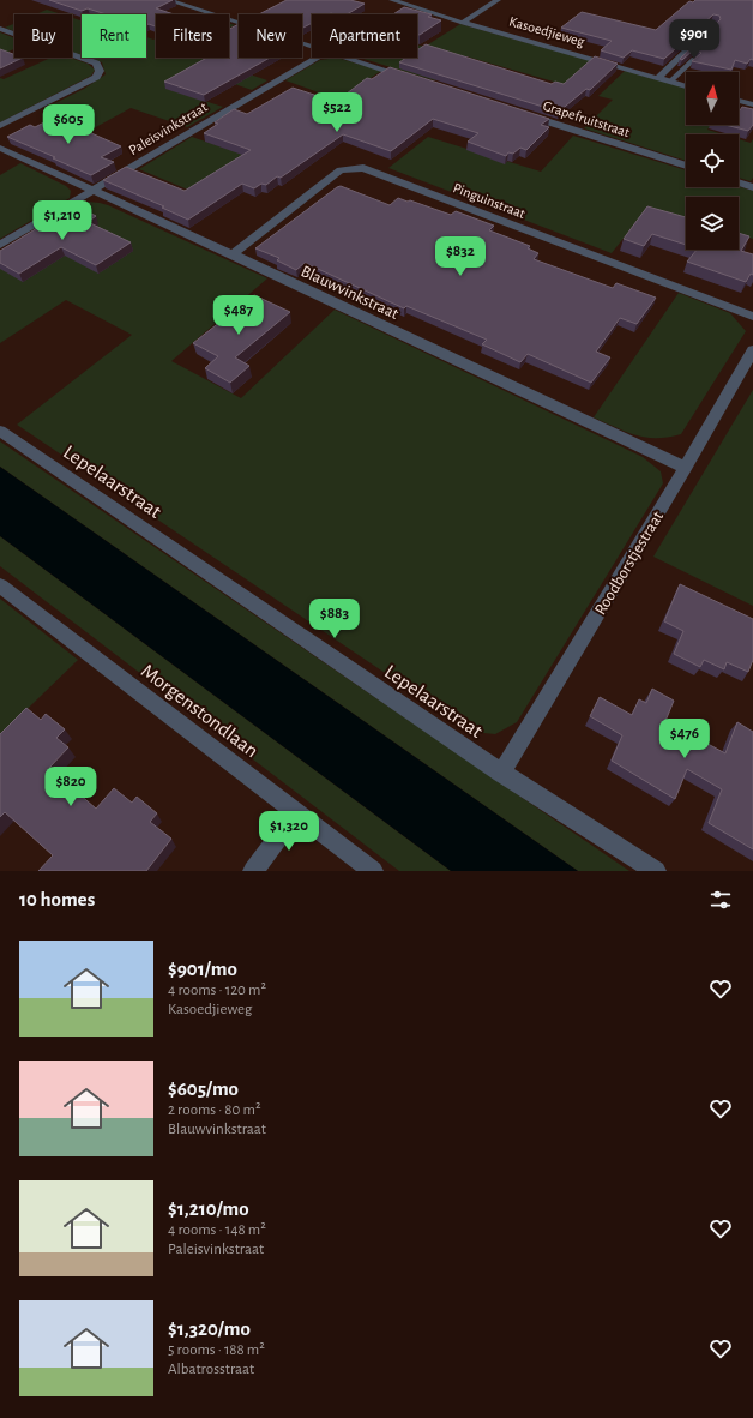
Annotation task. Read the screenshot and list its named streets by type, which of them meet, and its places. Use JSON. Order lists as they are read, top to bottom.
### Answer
{
  "streets": {
    "street": [
      "Kasoedjieweg",
      "Grapefruitstraat",
      "Paleisvinkstraat",
      "Pinguinstraat",
      "Blauwvinkstraat",
      "Lepelaarstraat",
      "Roodborstjestraat",
      "Morgenstondlaan"
    ]
  },
  "crossings": [
    ["Paleisvinkstraat", "Blauwvinkstraat"],
    ["Pinguinstraat", "Blauwvinkstraat"],
    ["Blauwvinkstraat", "Roodborstjestraat"],
    ["Lepelaarstraat", "Roodborstjestraat"]
  ],
  "north": "top",
  "page": {
    "chip": [
      "Buy",
      "Rent",
      "Filters",
      "New",
      "Apartment"
    ],
    "price": [
      "$901",
      "$522",
      "$605",
      "$1,210",
      "$832",
      "$487",
      "$883",
      "$476",
      "$820",
      "$1,320"
    ],
    "heading": "10 homes",
    "list": [
      {
        "name": "$901/mo",
        "note": "4 rooms · 120 m² · Kasoedjieweg"
      },
      {
        "name": "$605/mo",
        "note": "2 rooms · 80 m² · Blauwvinkstraat"
      },
      {
        "name": "$1,210/mo",
        "note": "4 rooms · 148 m² · Paleisvinkstraat"
      },
      {
        "name": "$1,320/mo",
        "note": "5 rooms · 188 m² · Albatrosstraat"
      }
    ]
  }
}
